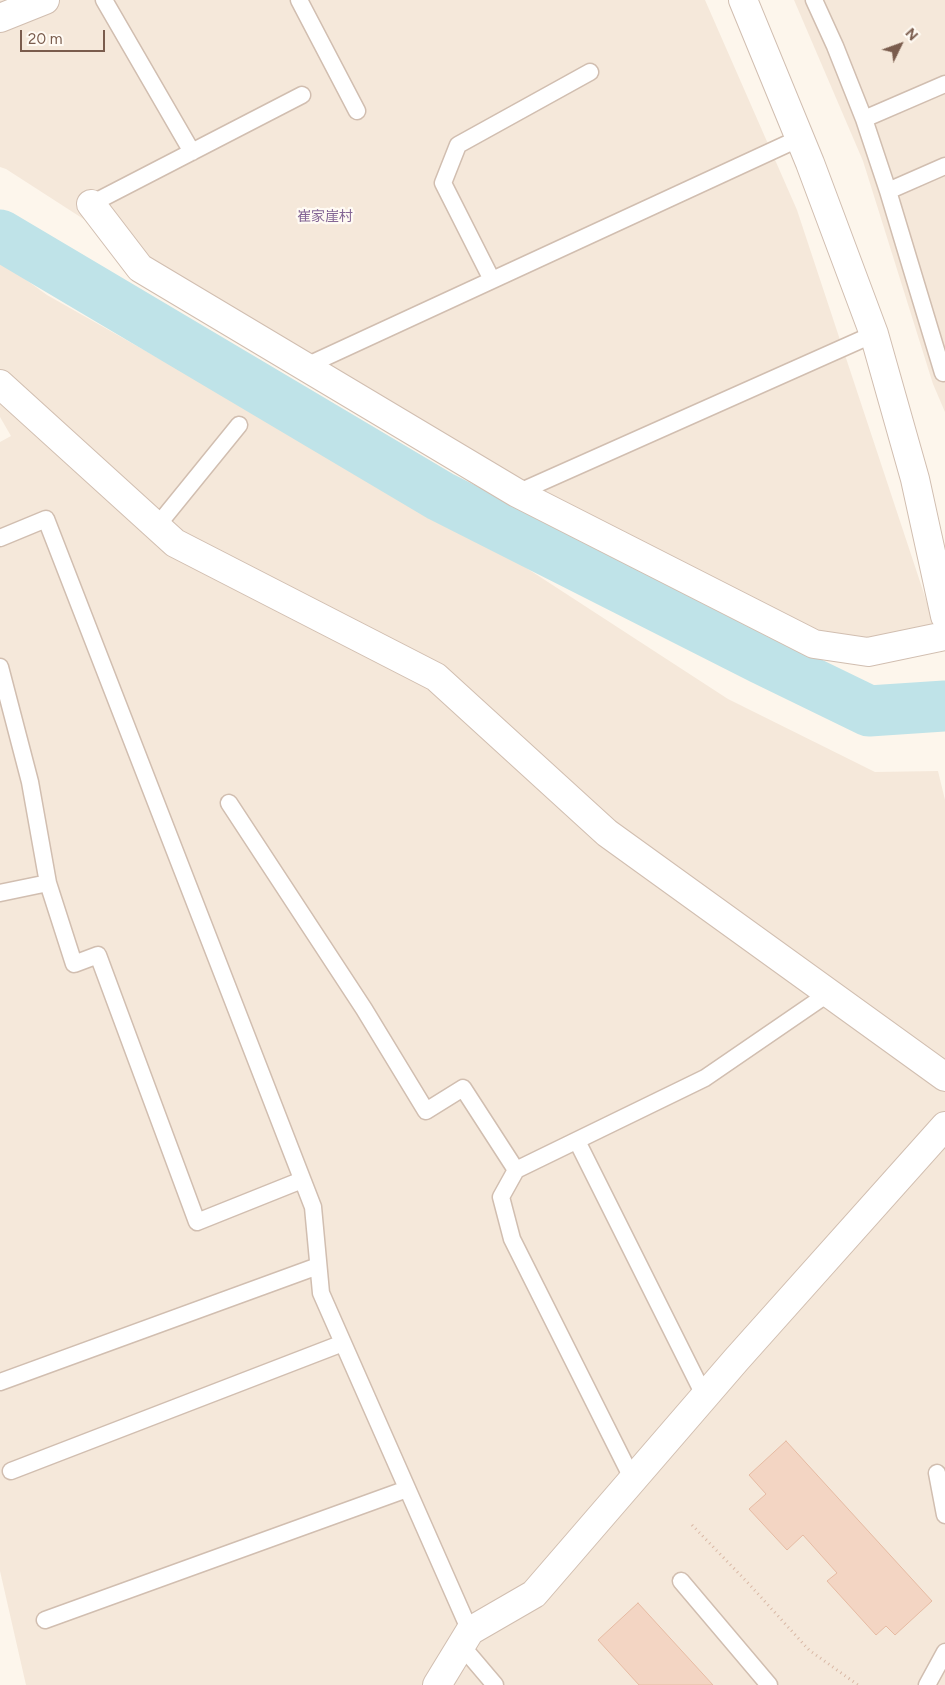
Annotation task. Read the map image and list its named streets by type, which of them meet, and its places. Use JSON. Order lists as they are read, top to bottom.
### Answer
{
  "districts": ["崔家崖村"],
  "scale_bar": "20 m",
  "north": "top right"
}
